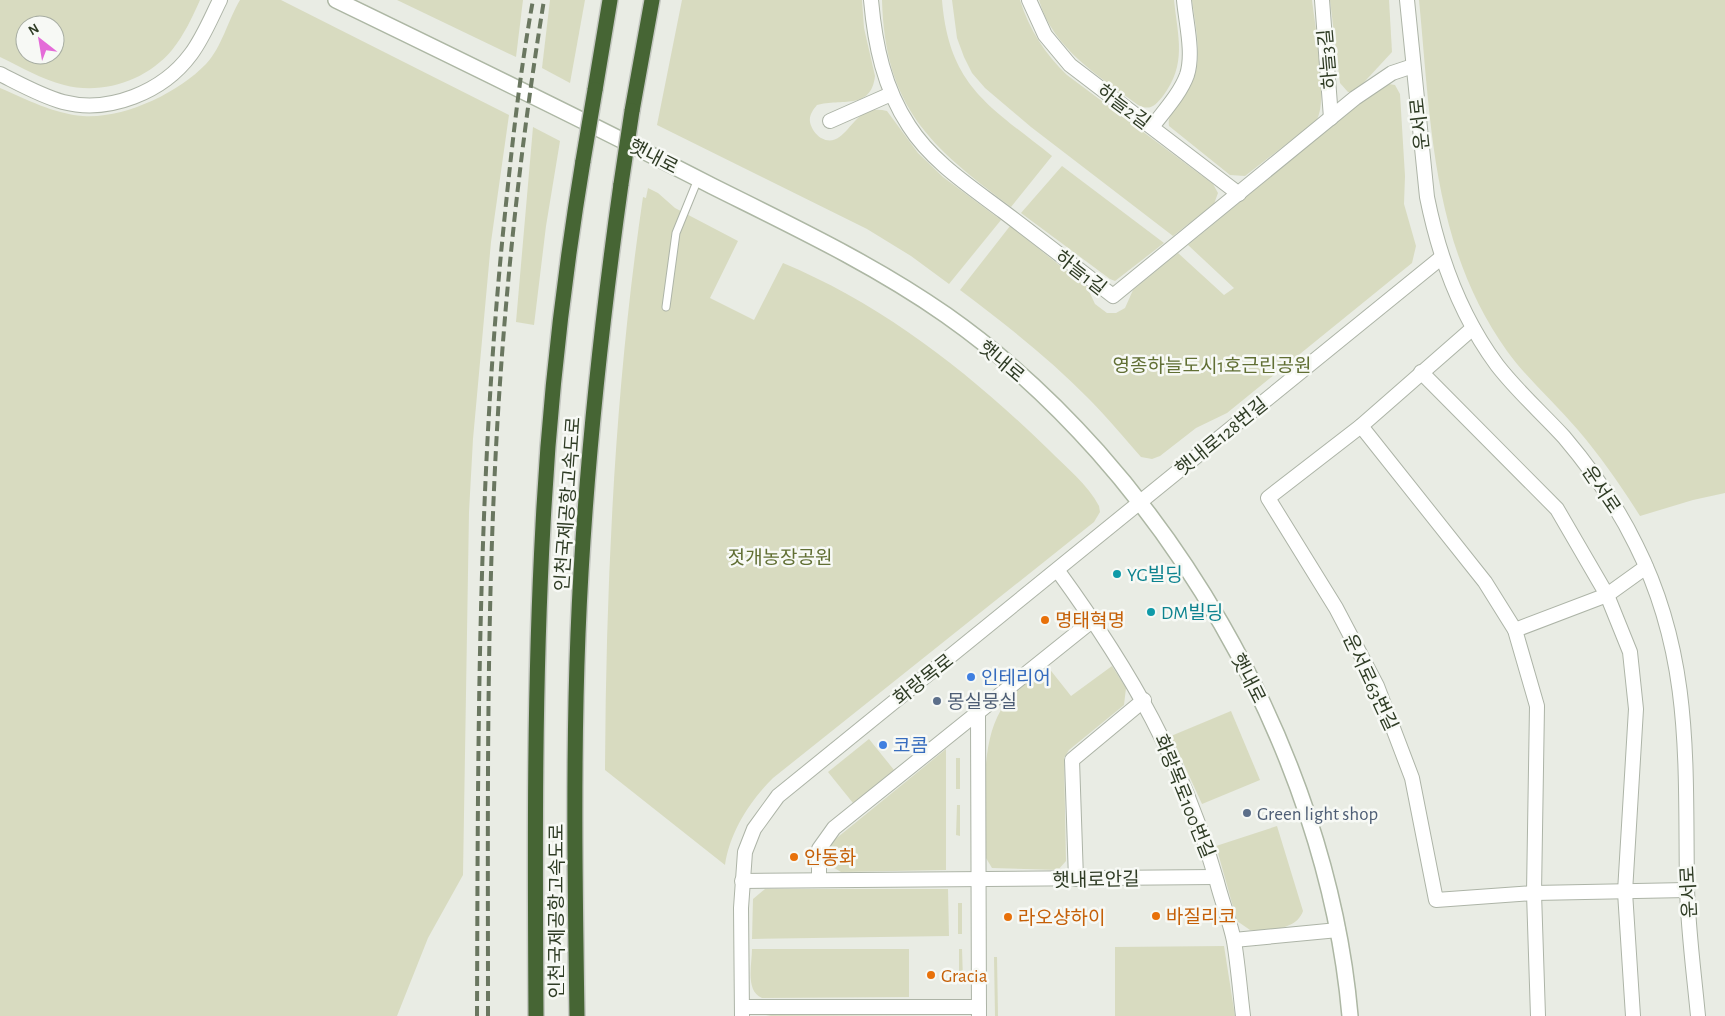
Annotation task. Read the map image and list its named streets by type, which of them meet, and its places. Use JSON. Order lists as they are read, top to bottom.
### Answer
{
  "streets": {
    "highway": ["인천국제공항고속도로"],
    "main road": ["햇내로"],
    "street": [
      "하늘3길",
      "하늘2길",
      "운서로",
      "하늘1길",
      "햇내로128번길",
      "화랑목로",
      "운서로63번길",
      "화랑목로100번길",
      "햇내로안길"
    ]
  },
  "crossings": [
    ["하늘3길", "하늘1길"],
    ["하늘2길", "하늘1길"],
    ["운서로", "하늘1길"],
    ["운서로", "햇내로128번길"],
    ["운서로", "운서로63번길"],
    ["햇내로", "햇내로128번길"],
    ["햇내로", "화랑목로"],
    ["햇내로128번길", "화랑목로"],
    ["화랑목로", "화랑목로100번길"],
    ["화랑목로100번길", "햇내로안길"]
  ],
  "parks": ["영종하늘도시1호근린공원", "젓개농장공원"],
  "places": [
    "YG빌딩",
    "DM빌딩",
    "명태혁명",
    "인테리어",
    "몽실뭉실",
    "코콤",
    "Green light shop",
    "안동화",
    "바질리코",
    "라오샹하이",
    "Gracia"
  ],
  "north": "top left"
}
